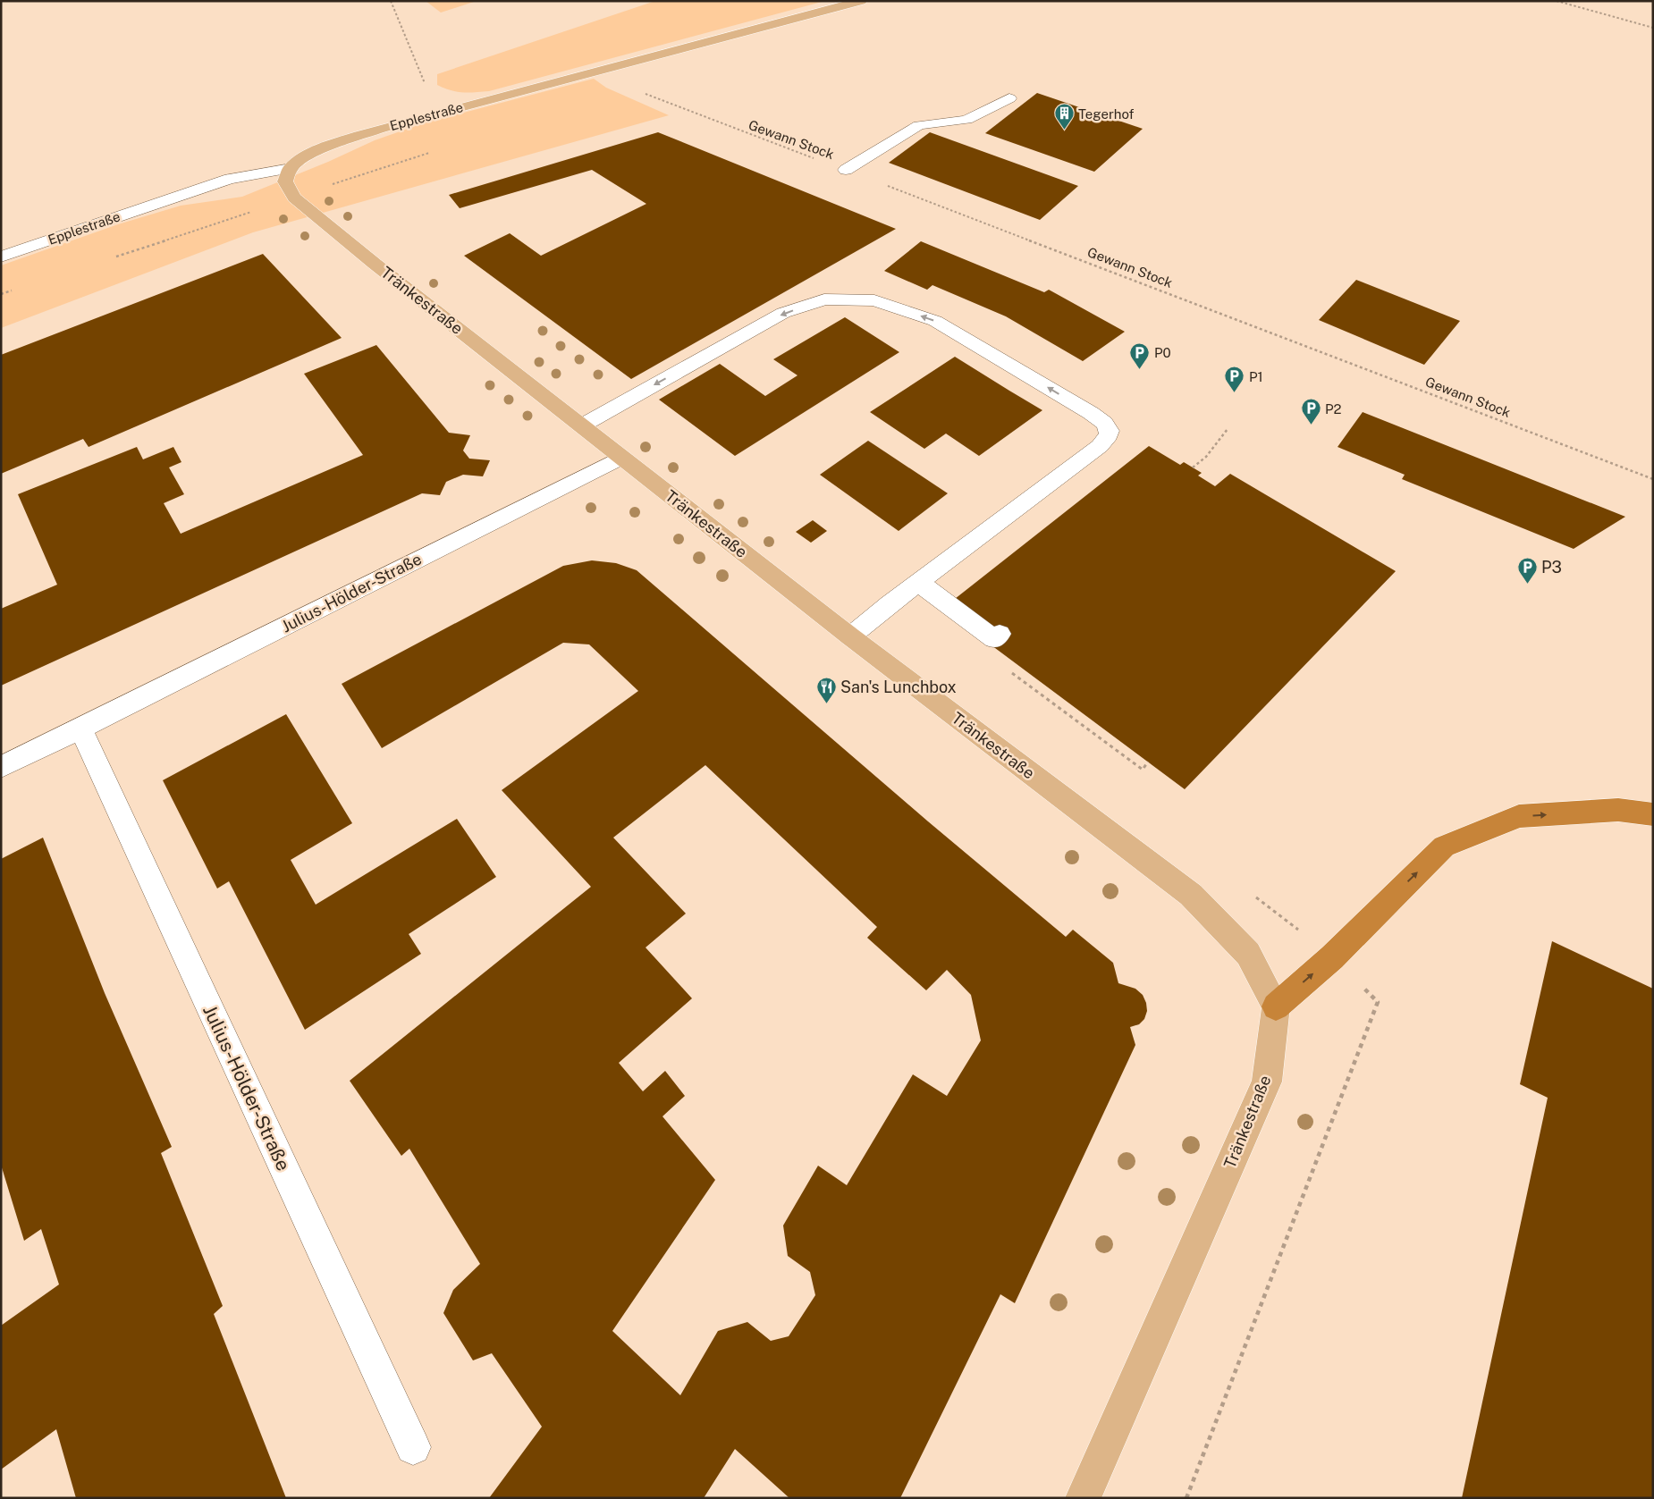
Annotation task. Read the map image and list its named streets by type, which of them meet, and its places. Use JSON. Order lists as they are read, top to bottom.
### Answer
{
  "streets": {
    "main road": ["Epplestraße", "Tränkestraße"],
    "street": ["Julius-Hölder-Straße"],
    "path": ["Gewann Stock"]
  },
  "crossings": [
    ["Epplestraße", "Gewann Stock"],
    ["Epplestraße", "Tränkestraße"],
    ["Tränkestraße", "Julius-Hölder-Straße"]
  ],
  "places": {
    "building": ["Tegerhof"],
    "parking": [
      "P0",
      "P1",
      "P2",
      "P3"
    ],
    "restaurant": ["San's Lunchbox"]
  }
}
